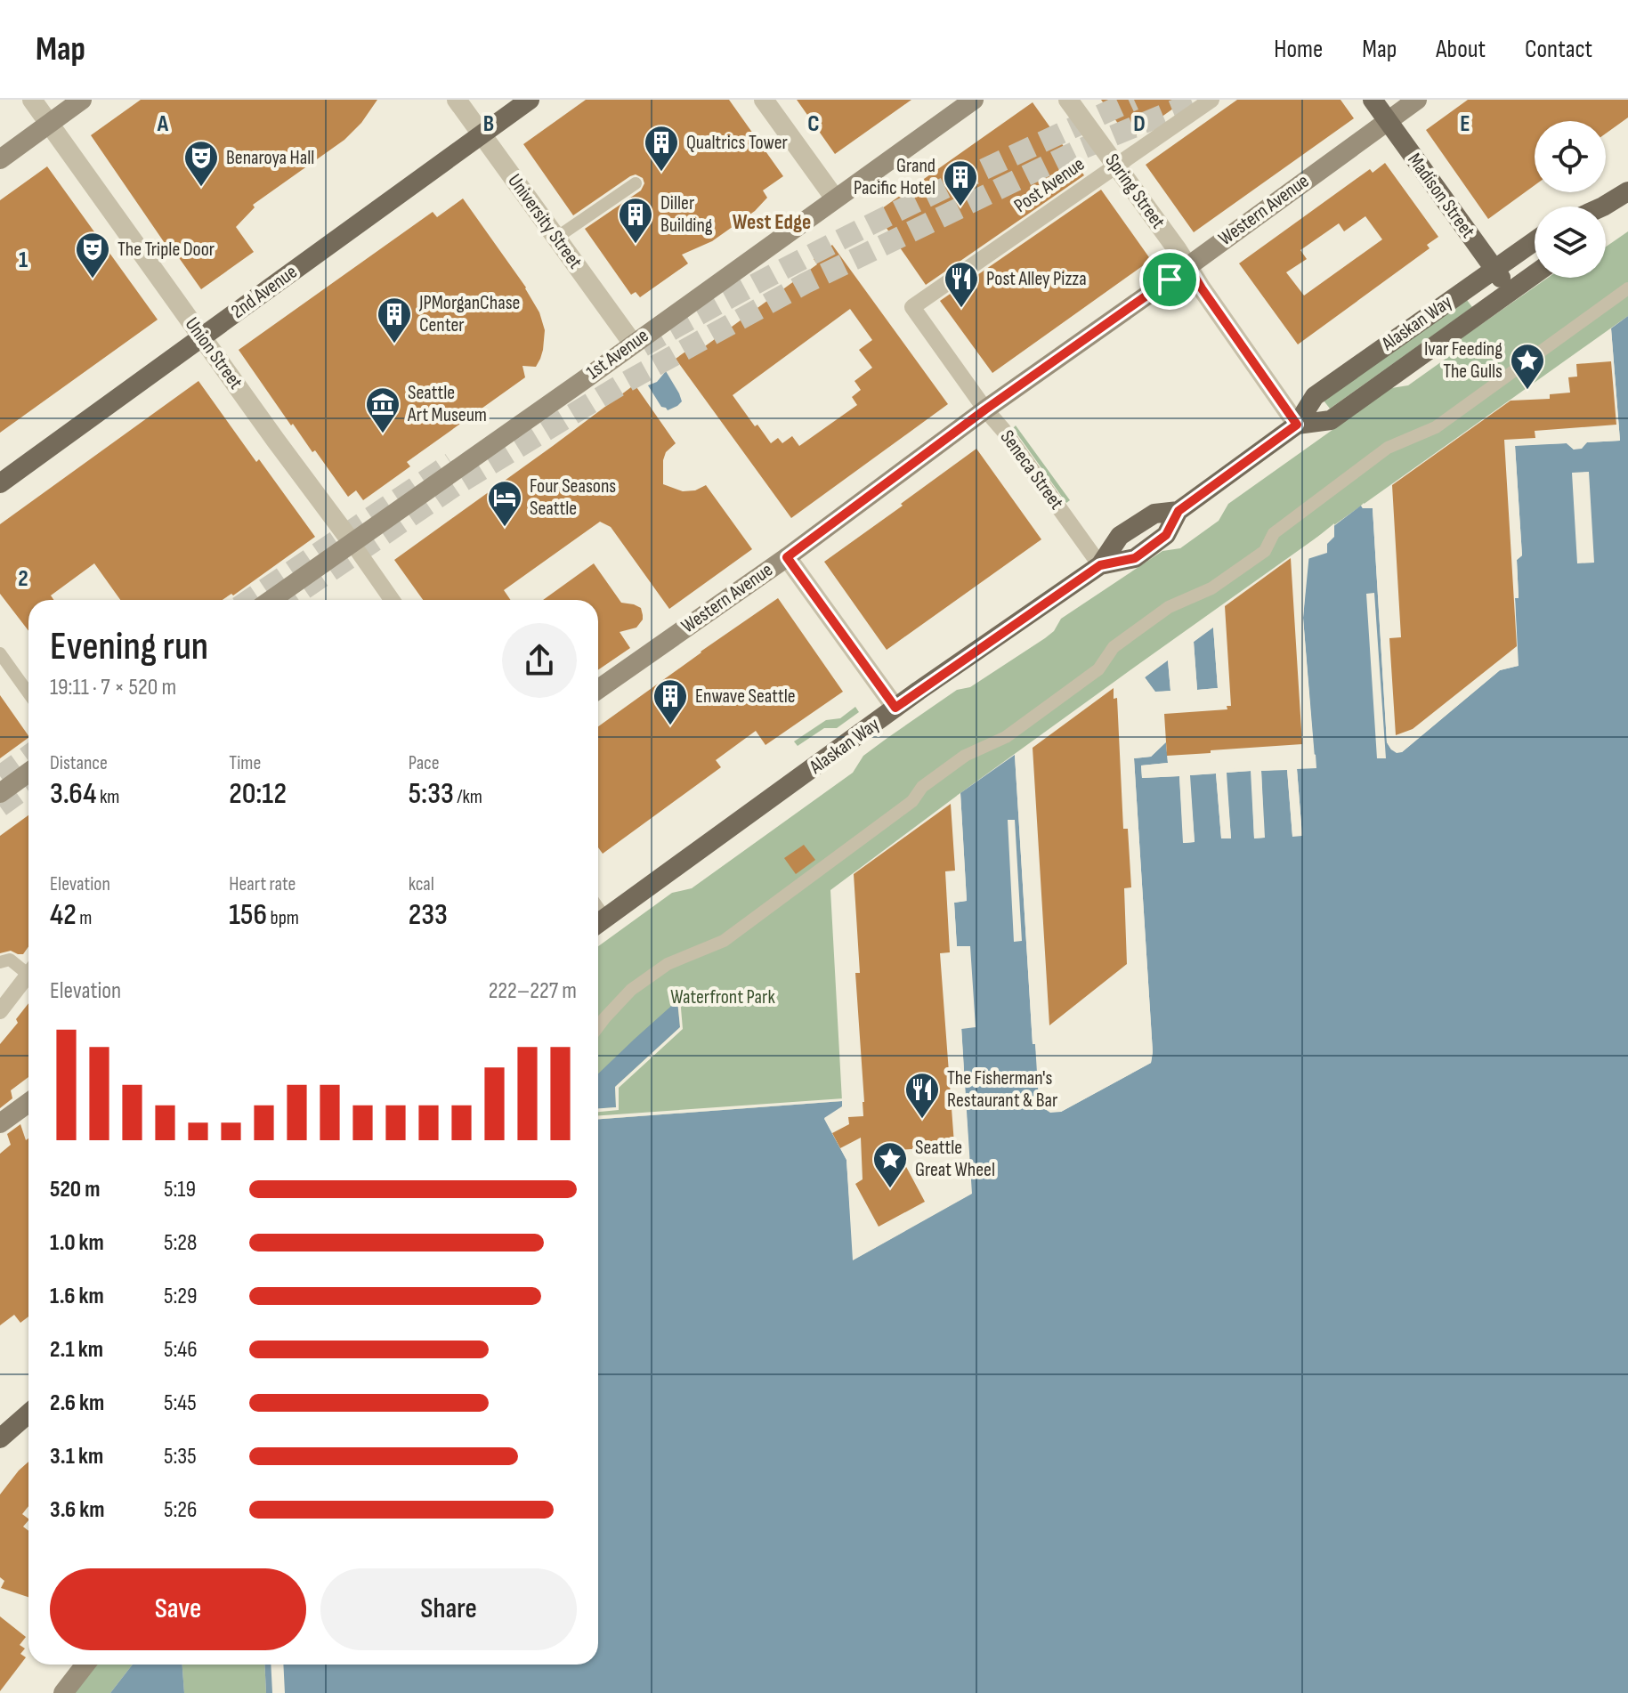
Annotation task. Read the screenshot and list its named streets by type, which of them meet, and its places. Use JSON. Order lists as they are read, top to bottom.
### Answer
{
  "streets": {
    "main road": [
      "Madison Street",
      "Western Avenue",
      "2nd Avenue",
      "Alaskan Way",
      "1st Avenue"
    ],
    "street": [
      "Post Avenue",
      "Spring Street",
      "University Street",
      "Union Street",
      "Seneca Street"
    ]
  },
  "crossings": [
    ["Post Avenue", "Spring Street"],
    ["Post Avenue", "Seneca Street"],
    ["Spring Street", "Western Avenue"],
    ["Spring Street", "Alaskan Way"],
    ["Madison Street", "Western Avenue"],
    ["Madison Street", "Alaskan Way"],
    ["Western Avenue", "Seneca Street"],
    ["University Street", "2nd Avenue"],
    ["University Street", "1st Avenue"],
    ["2nd Avenue", "Union Street"],
    ["Alaskan Way", "Seneca Street"],
    ["Union Street", "1st Avenue"]
  ],
  "districts": ["West Edge"],
  "parks": ["Waterfront Park"],
  "places": {
    "building": [
      "Qualtrics Tower",
      "Grand Pacific Hotel",
      "Diller Building",
      "JPMorganChase Center",
      "Enwave Seattle"
    ],
    "theatre": ["Benaroya Hall", "The Triple Door"],
    "restaurant": ["Post Alley Pizza", "The Fisherman's Restaurant & Bar"],
    "place": ["Ivar Feeding The Gulls", "Seattle Great Wheel"],
    "museum": ["Seattle Art Museum"],
    "hotel": ["Four Seasons Seattle"]
  },
  "page": {
    "header": "Map",
    "nav": [
      "Home",
      "Map",
      "About",
      "Contact"
    ],
    "heading": ["Evening run", "19:11 · 7 × 520 m"],
    "stats": [
      ["Distance", "3.64 km"],
      ["Time", "20:12"],
      ["Pace", "5:33 /km"],
      ["Elevation", "42 m"],
      ["Heart rate", "156 bpm"],
      ["kcal", "233"]
    ],
    "chart": ["Elevation", "222–227 m"],
    "list": [
      {
        "name": "520 m",
        "note": "5:19"
      },
      {
        "name": "1.0 km",
        "note": "5:28"
      },
      {
        "name": "1.6 km",
        "note": "5:29"
      },
      {
        "name": "2.1 km",
        "note": "5:46"
      },
      {
        "name": "2.6 km",
        "note": "5:45"
      },
      {
        "name": "3.1 km",
        "note": "5:35"
      },
      {
        "name": "3.6 km",
        "note": "5:26"
      }
    ],
    "buttons": ["Save", "Share"]
  },
  "grid": {
    "columns": [
      "A",
      "B",
      "C",
      "D",
      "E"
    ],
    "rows": ["1", "2"]
  }
}
